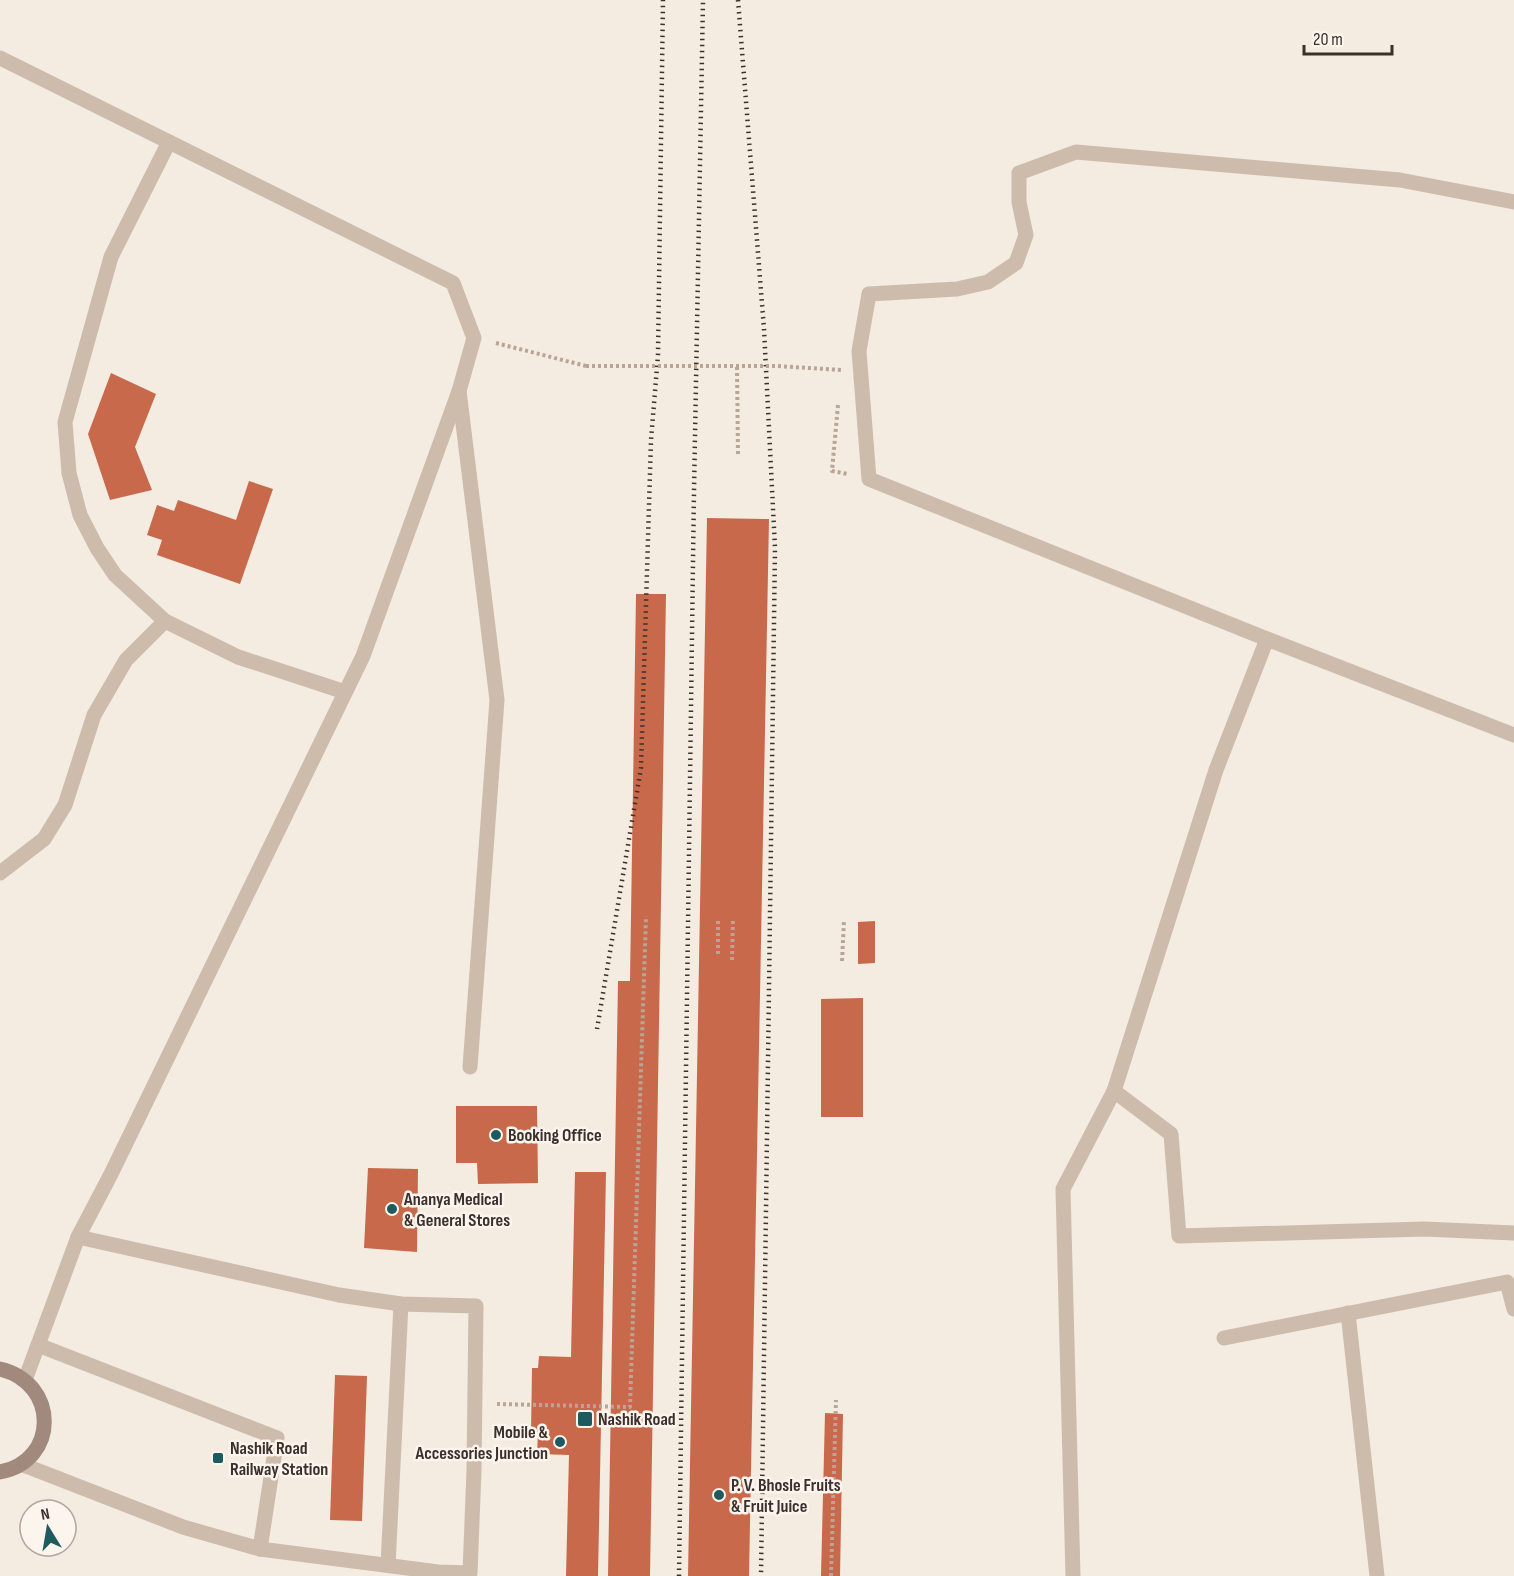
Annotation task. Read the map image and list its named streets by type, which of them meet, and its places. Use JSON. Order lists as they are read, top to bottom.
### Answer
{
  "places": {
    "other": [
      "Booking Office",
      "Ananya Medical & General Stores",
      "Mobile & Accessories Junction",
      "P. V. Bhosle Fruits & Fruit Juice"
    ],
    "transit": ["Nashik Road", "Nashik Road Railway Station"]
  },
  "scale_bar": "20 m",
  "north": "top"
}
